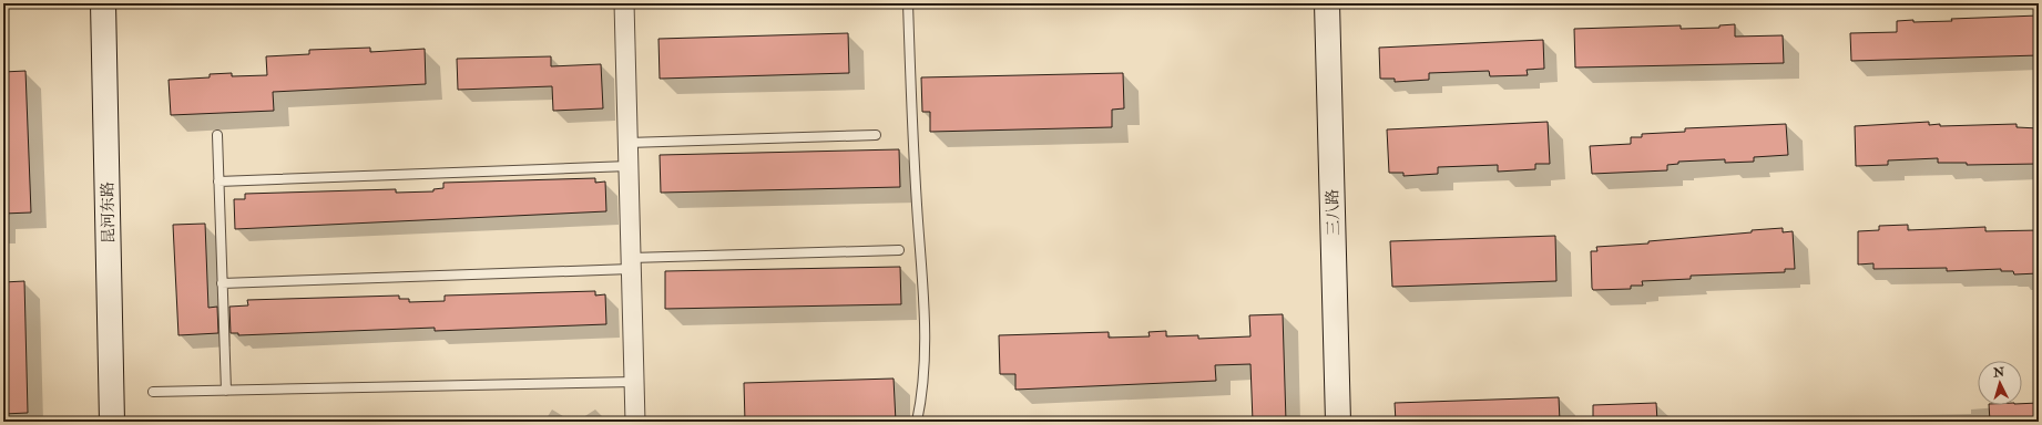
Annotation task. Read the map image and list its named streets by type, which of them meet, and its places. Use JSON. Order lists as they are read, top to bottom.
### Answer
{
  "streets": {
    "street": ["昆河东路", "三八路"]
  },
  "north": "top"
}
